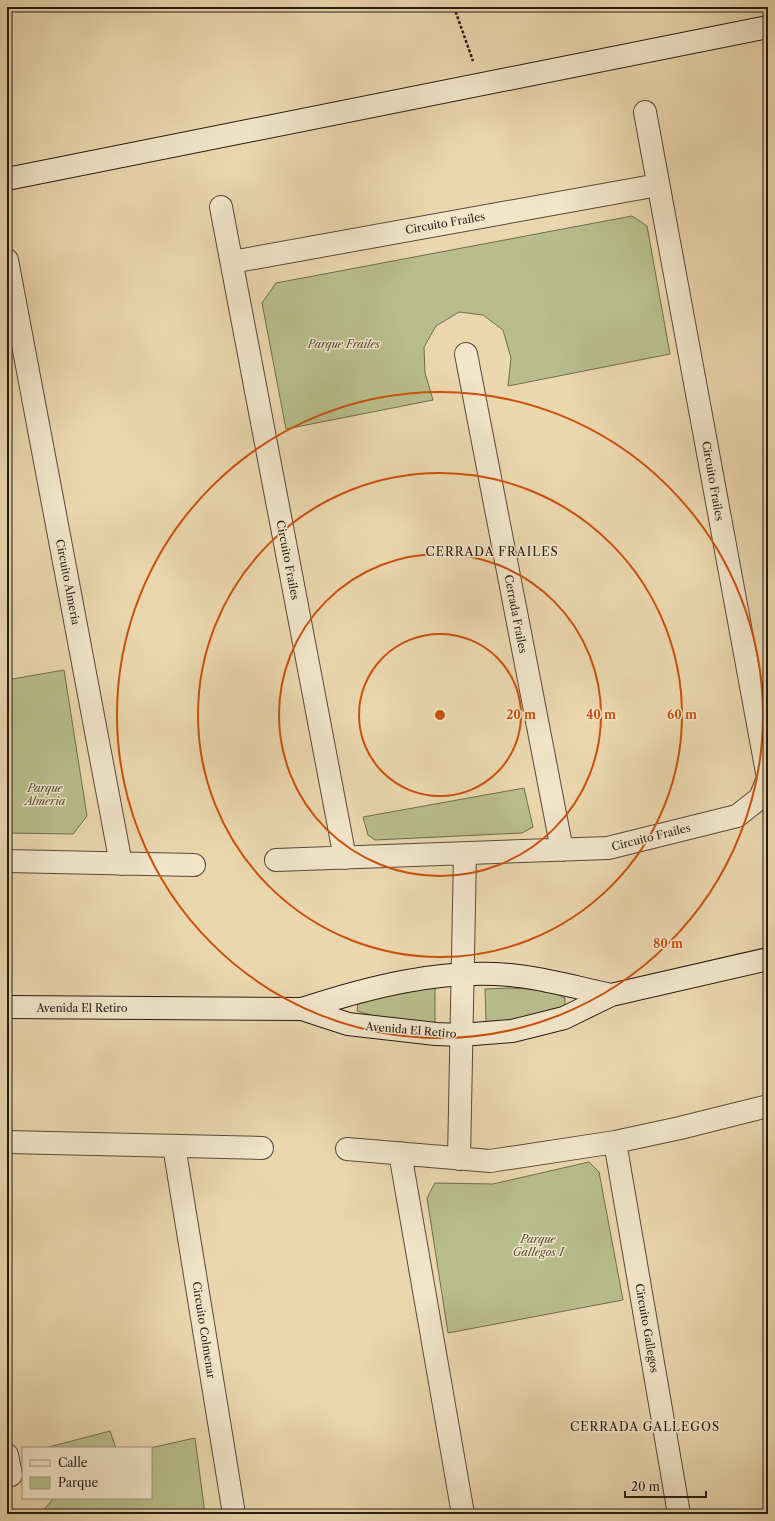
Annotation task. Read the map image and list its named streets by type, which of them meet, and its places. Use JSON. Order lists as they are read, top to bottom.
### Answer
{
  "streets": {
    "street": [
      "Circuito Frailes",
      "Circuito Almeria",
      "Cerrada Frailes",
      "Avenida El Retiro",
      "Circuito Gallegos",
      "Circuito Colmenar"
    ]
  },
  "crossings": [
    ["Circuito Frailes", "Cerrada Frailes"]
  ],
  "districts": ["CERRADA FRAILES", "CERRADA GALLEGOS"],
  "parks": ["Parque Frailes", "Parque Almeria", "Parque Gallegos I"],
  "legend": ["Calle", "Parque"],
  "scale_bar": "20 m",
  "rings": [
    "20 m",
    "40 m",
    "60 m",
    "80 m"
  ]
}
